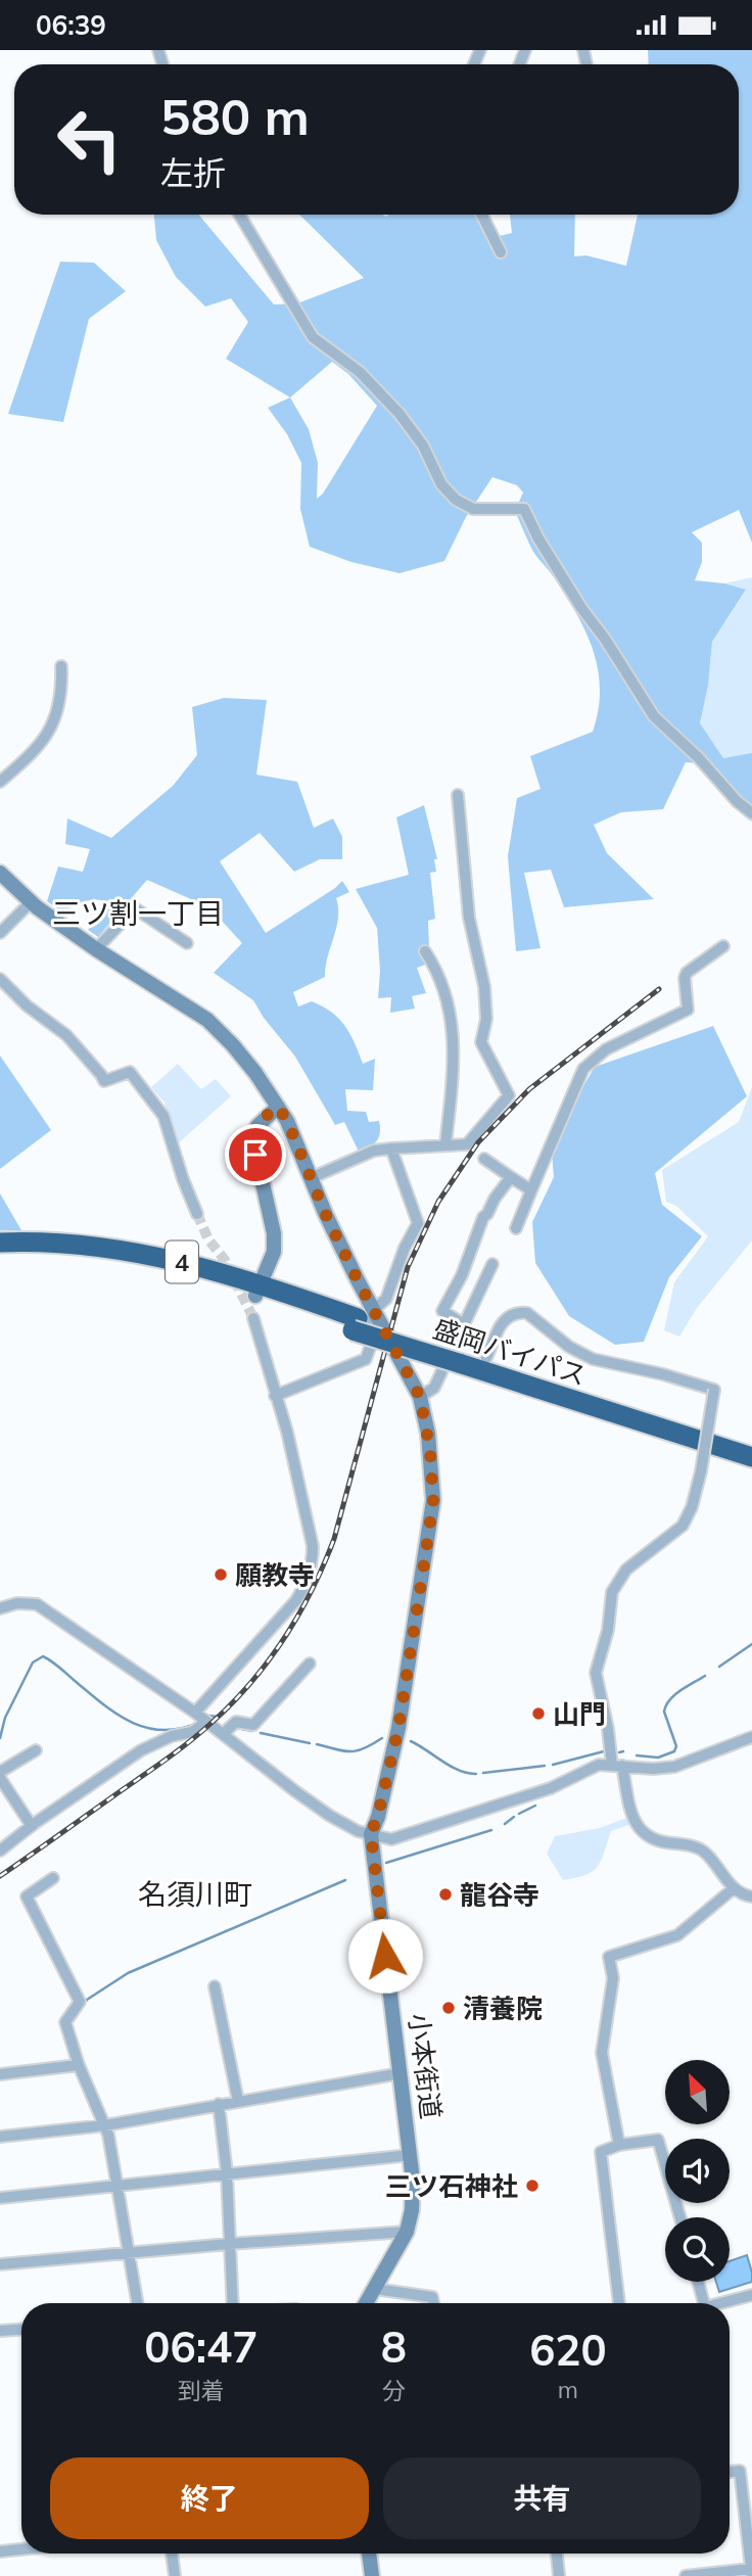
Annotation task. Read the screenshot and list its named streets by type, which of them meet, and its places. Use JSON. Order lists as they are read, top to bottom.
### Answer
{
  "streets": {
    "highway": ["4", "盛岡バイパス"],
    "street": ["小本街道"]
  },
  "crossings": [
    ["盛岡バイパス", "小本街道"]
  ],
  "districts": ["三ツ割一丁目", "名須川町"],
  "places": [
    "願教寺",
    "山門",
    "龍谷寺",
    "清養院",
    "三ツ石神社"
  ],
  "north": "top left",
  "page": {
    "status": "06:39",
    "turn": ["580 m", "左折"],
    "eta": [
      "06:47",
      "到着",
      "8",
      "分",
      "620",
      "m"
    ],
    "buttons": ["終了", "共有"]
  }
}
